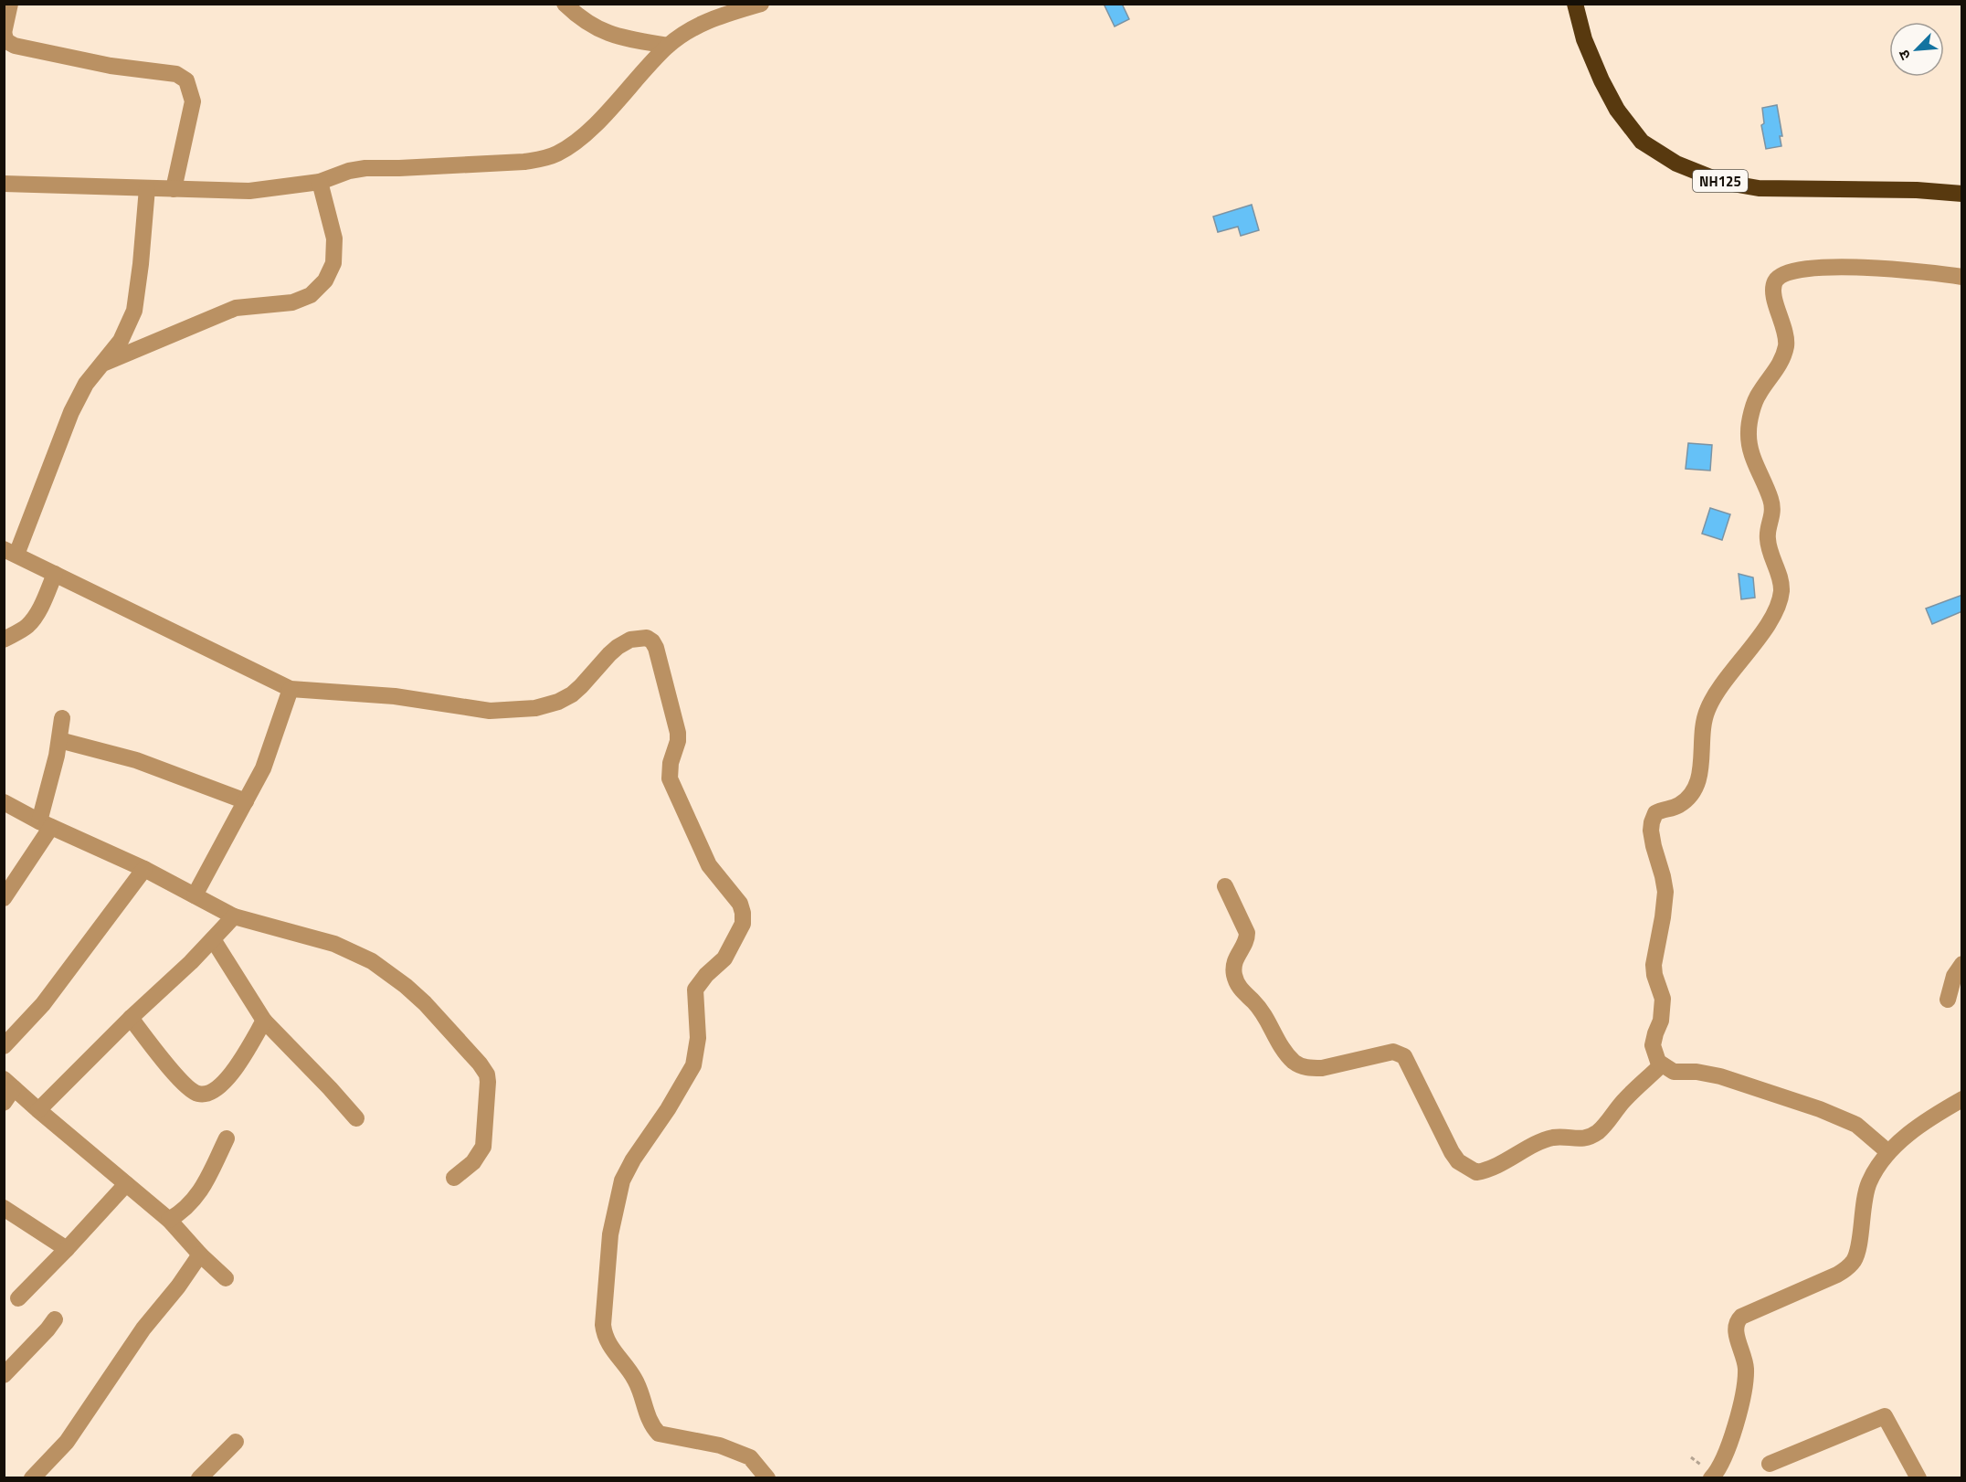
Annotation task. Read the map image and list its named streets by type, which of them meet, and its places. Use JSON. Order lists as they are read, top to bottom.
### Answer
{
  "streets": {
    "highway": ["NH125"]
  },
  "north": "bottom left"
}
